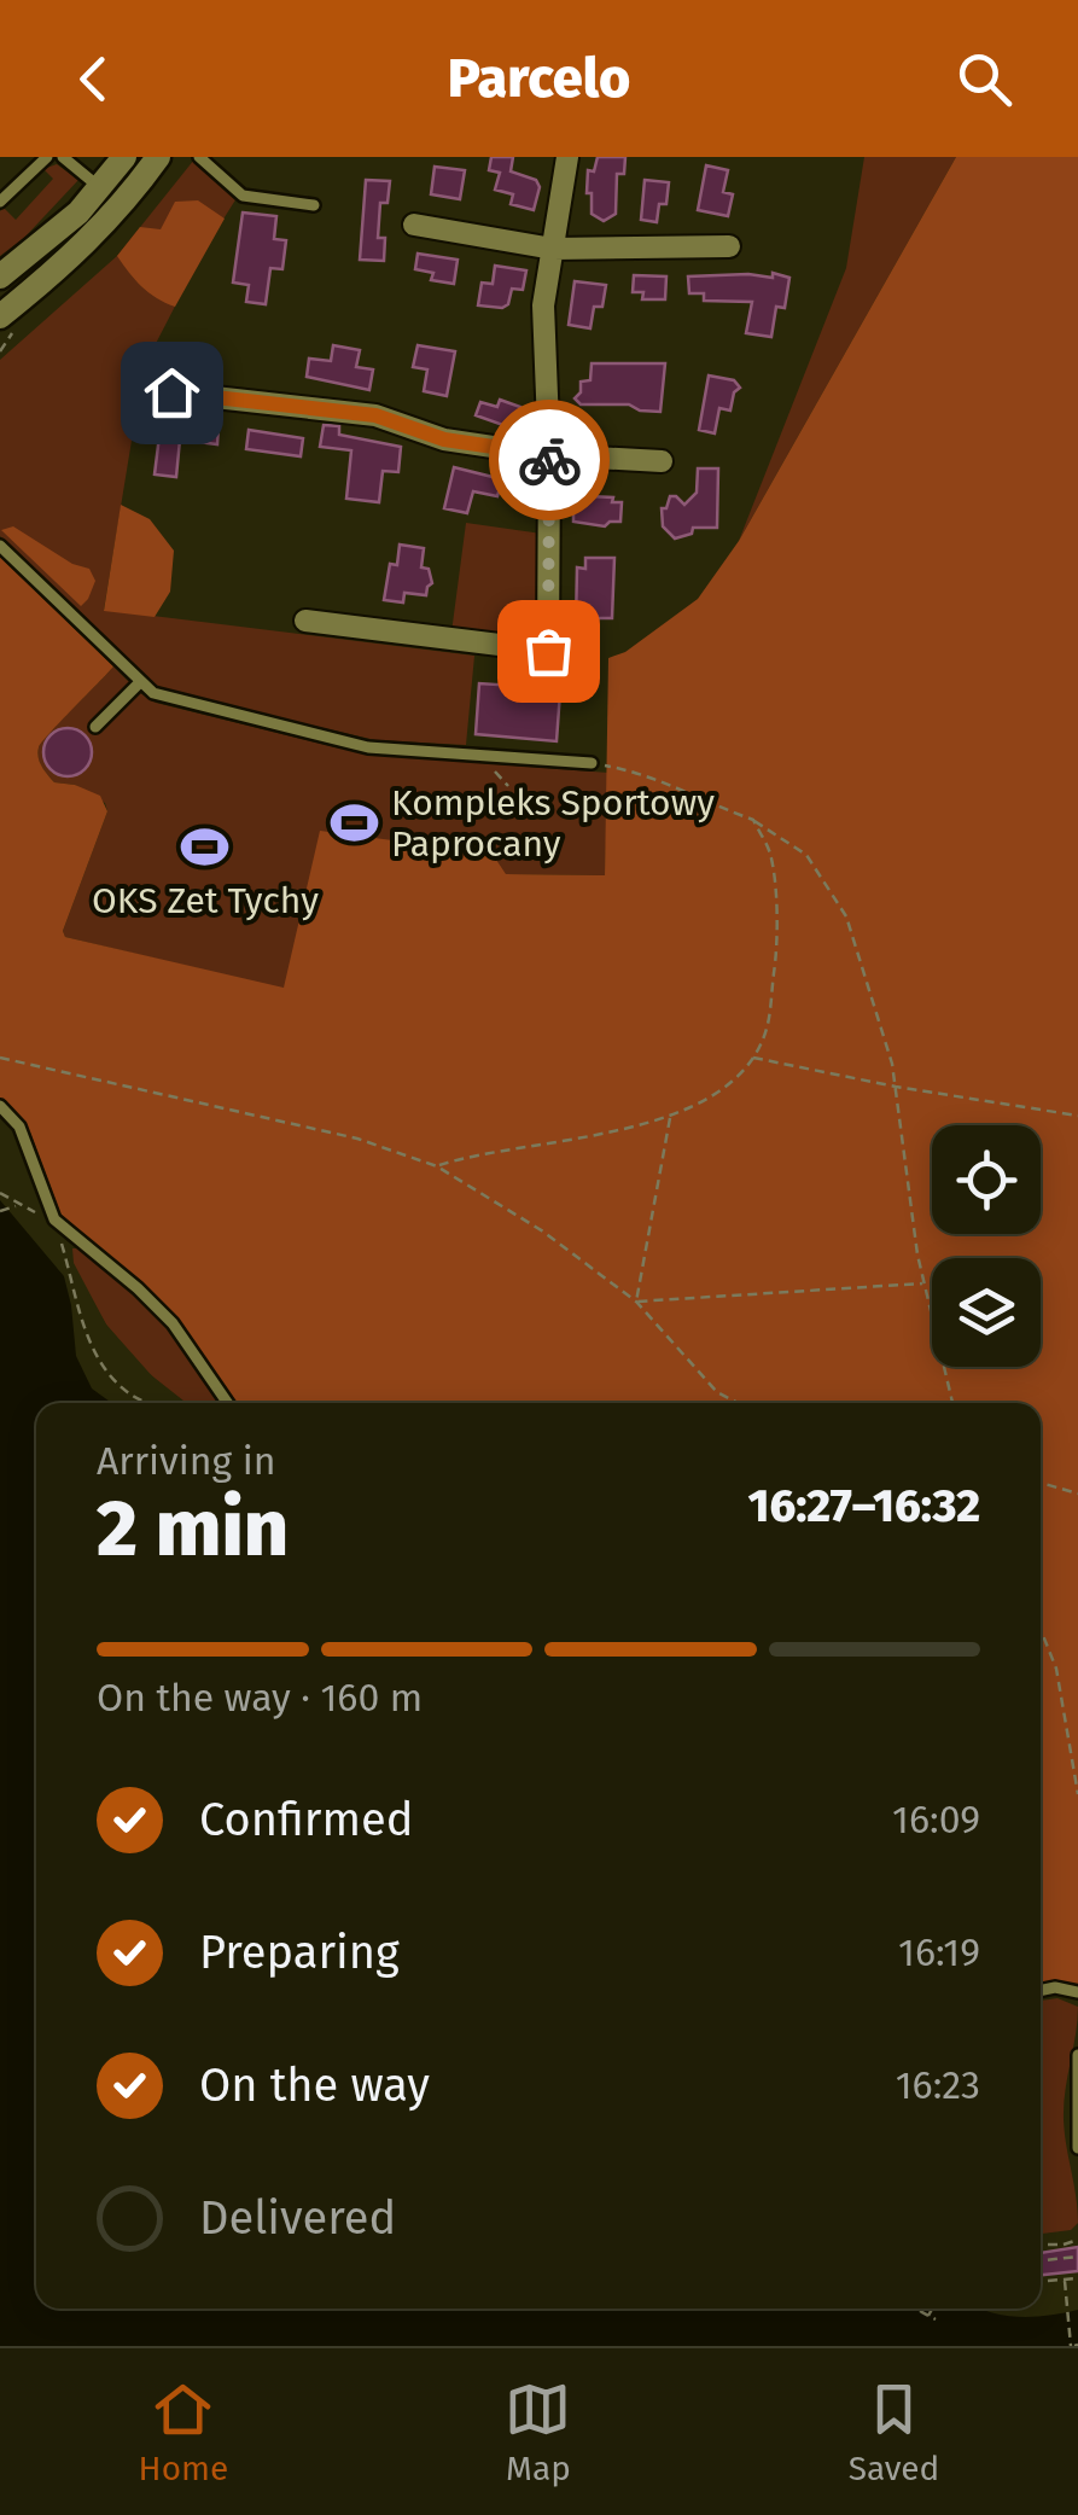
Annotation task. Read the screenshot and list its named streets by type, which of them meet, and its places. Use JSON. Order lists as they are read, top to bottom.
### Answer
{
  "places": {
    "sports": ["Kompleks Sportowy Paprocany", "OKS Zet Tychy"]
  },
  "page": {
    "header": "Parcelo",
    "heading": ["2 min", "Arriving in", "16:27–16:32"],
    "bar": "On the way · 160 m",
    "list": [
      ["Confirmed", "16:09"],
      ["Preparing", "16:19"],
      ["On the way", "16:23"],
      "Delivered"
    ],
    "tabs": ["Home", "Map", "Saved"]
  }
}
